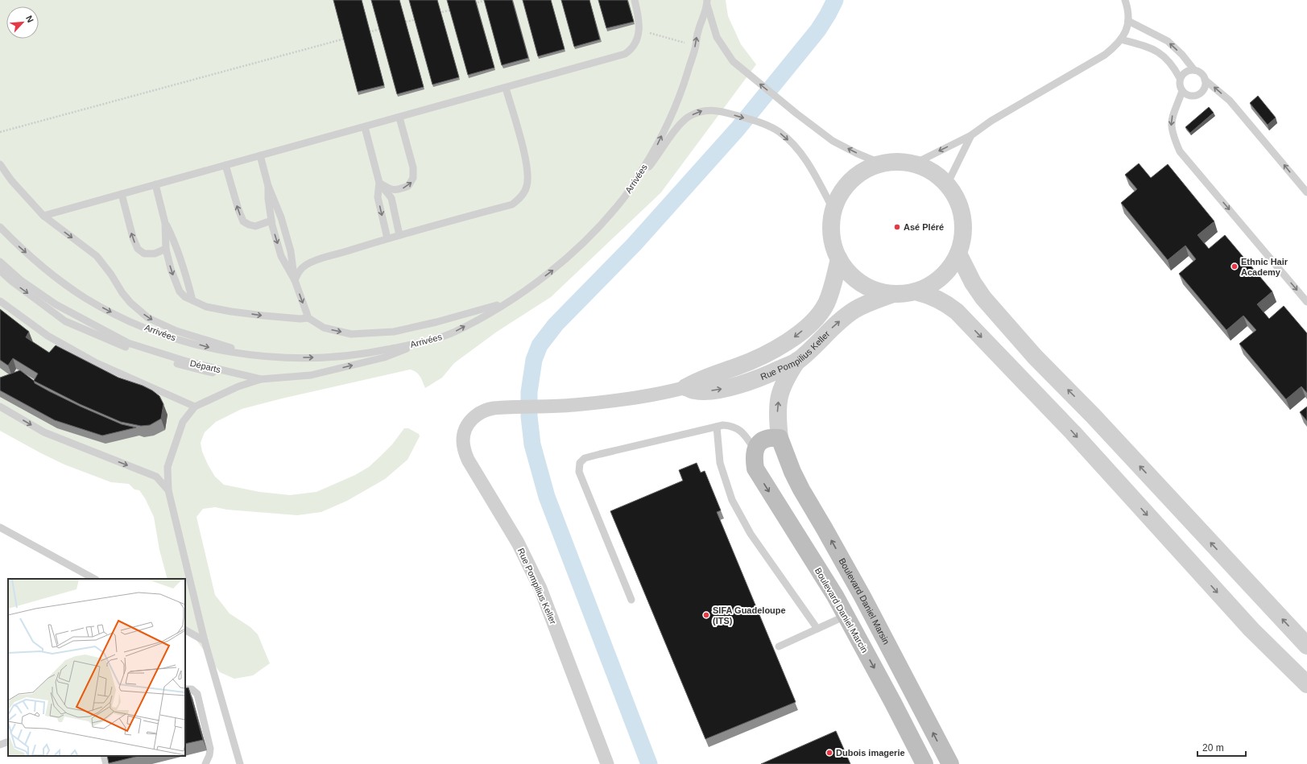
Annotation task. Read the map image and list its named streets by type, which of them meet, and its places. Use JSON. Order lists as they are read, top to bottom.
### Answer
{
  "streets": {
    "main road": ["Boulevard Daniel Marsin", "Boulevard Daniel Marcin"],
    "street": ["Rue Pompilius Keller"],
    "lane": ["Arrivées", "Départs"]
  },
  "crossings": [
    ["Arrivées", "Départs"],
    ["Rue Pompilius Keller", "Boulevard Daniel Marsin"]
  ],
  "one_way": ["Boulevard Daniel Marsin", "Boulevard Daniel Marcin"],
  "places": [
    "Asé Pléré",
    "Ethnic Hair Academy",
    "SIFA Guadeloupe (ITS)",
    "Dubois imagerie"
  ],
  "scale_bar": "20 m",
  "north": "top right"
}
